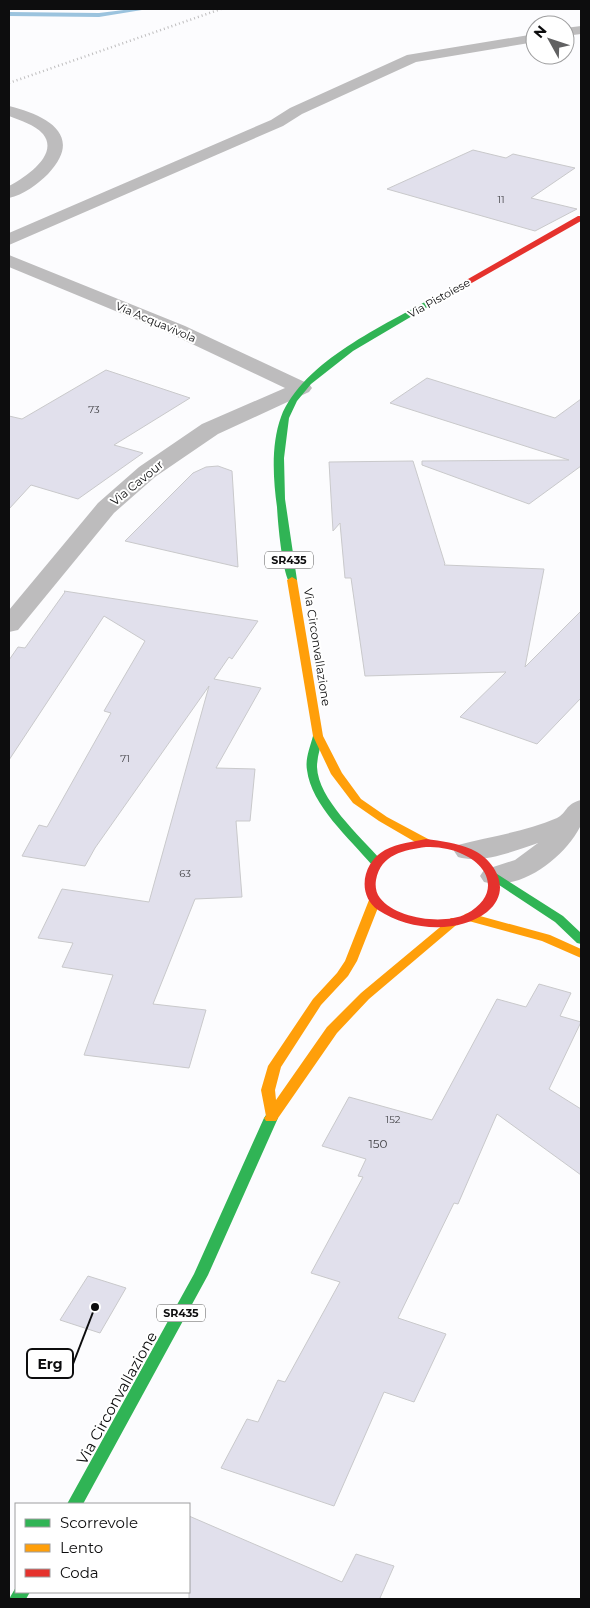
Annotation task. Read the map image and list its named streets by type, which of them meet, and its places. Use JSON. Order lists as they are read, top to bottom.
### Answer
{
  "streets": {
    "main road": ["Via Pistoiese", "SR435", "Via Circonvallazione"],
    "street": ["Via Acquavivola", "Via Cavour"]
  },
  "crossings": [
    ["Via Pistoiese", "Via Acquavivola"],
    ["Via Pistoiese", "Via Cavour"],
    ["Via Pistoiese", "Via Circonvallazione"],
    ["Via Acquavivola", "Via Cavour"],
    ["Via Acquavivola", "Via Circonvallazione"],
    ["Via Cavour", "Via Circonvallazione"]
  ],
  "places": ["Erg"],
  "house_numbers": [
    "11",
    "73",
    "71",
    "63",
    "152",
    "150"
  ],
  "legend": ["Scorrevole", "Lento", "Coda"],
  "north": "top left"
}
